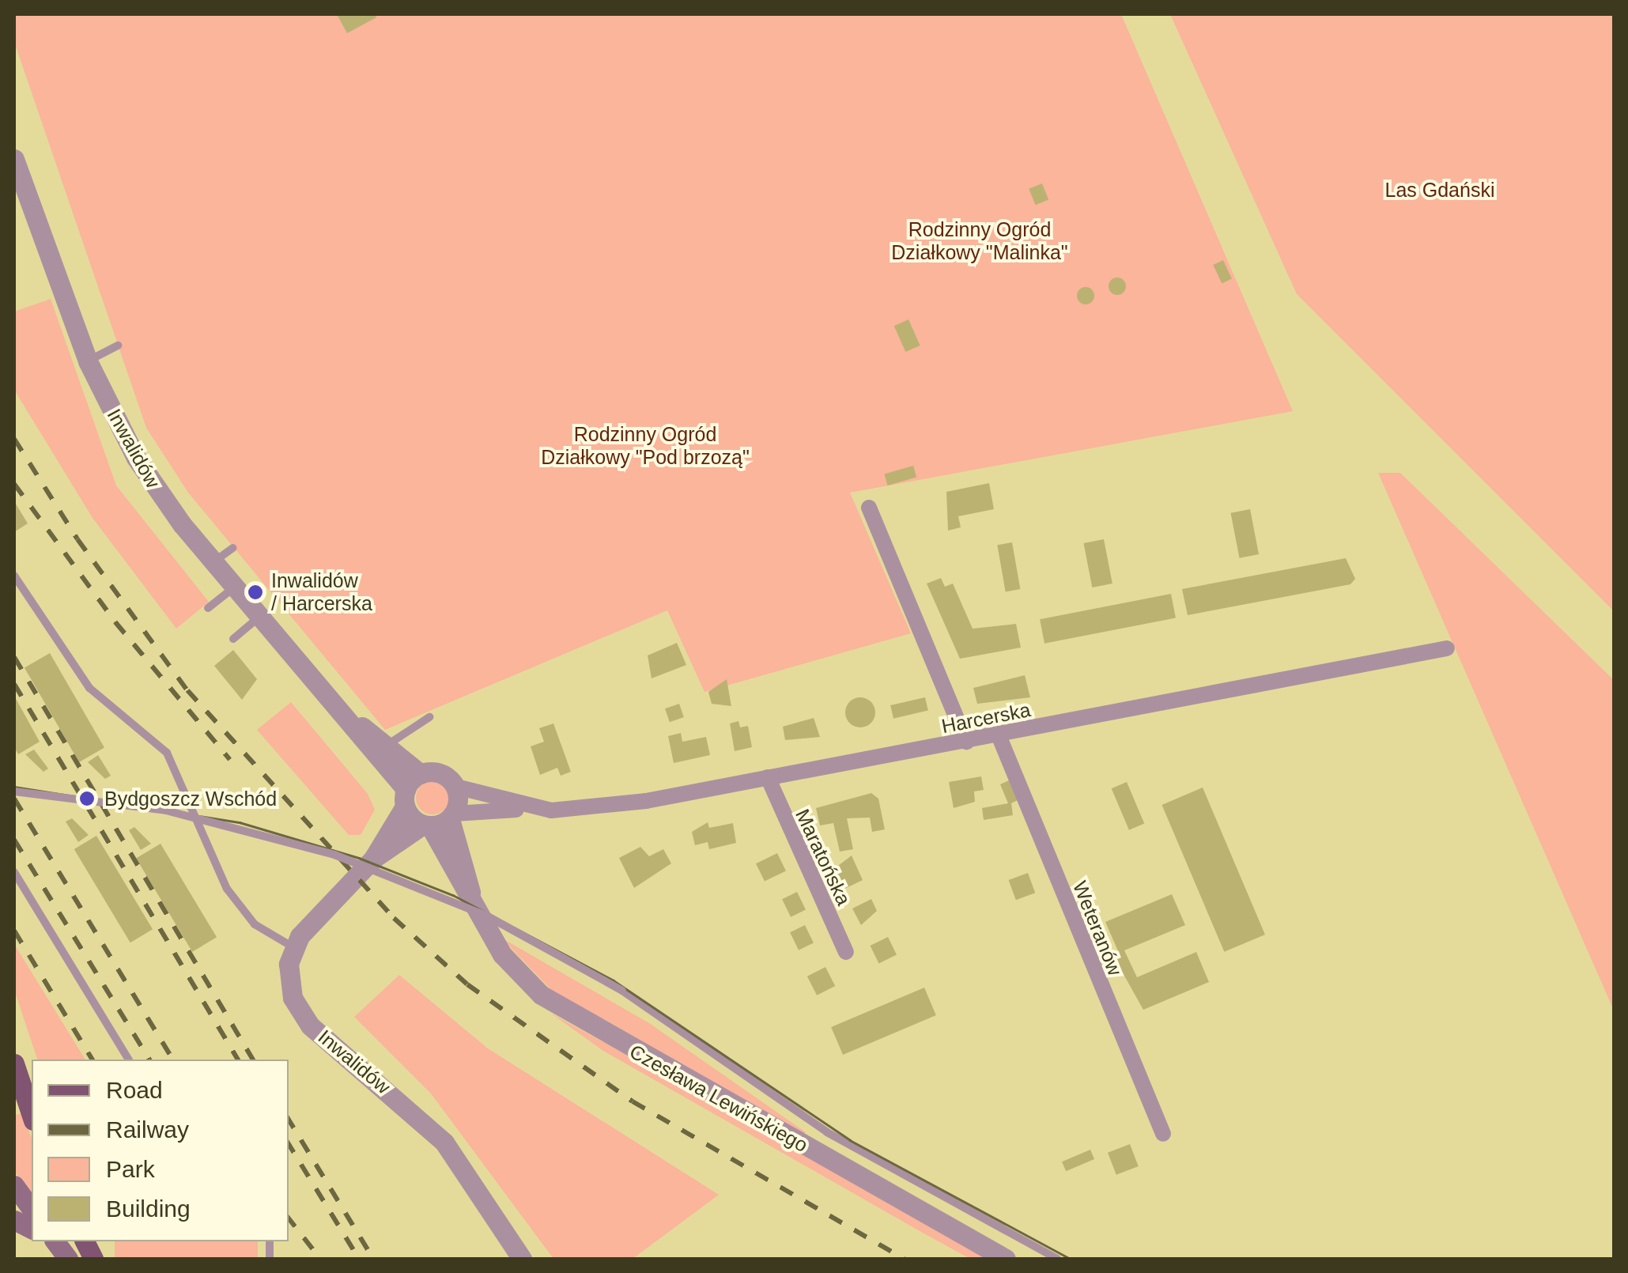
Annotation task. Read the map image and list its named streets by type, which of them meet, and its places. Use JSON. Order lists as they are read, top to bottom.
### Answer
{
  "streets": {
    "street": [
      "Inwalidów",
      "Harcerska",
      "Maratońska",
      "Weteranów",
      "Czesława Lewińskiego"
    ]
  },
  "crossings": [
    ["Inwalidów", "Harcerska"],
    ["Inwalidów", "Czesława Lewińskiego"],
    ["Harcerska", "Maratońska"],
    ["Harcerska", "Weteranów"],
    ["Harcerska", "Czesława Lewińskiego"]
  ],
  "parks": ["Las Gdański", "Rodzinny Ogród Działkowy \"Malinka\"", "Rodzinny Ogród Działkowy \"Pod brzozą\""],
  "places": ["Inwalidów / Harcerska", "Bydgoszcz Wschód"],
  "legend": [
    "Road",
    "Railway",
    "Park",
    "Building"
  ]
}
